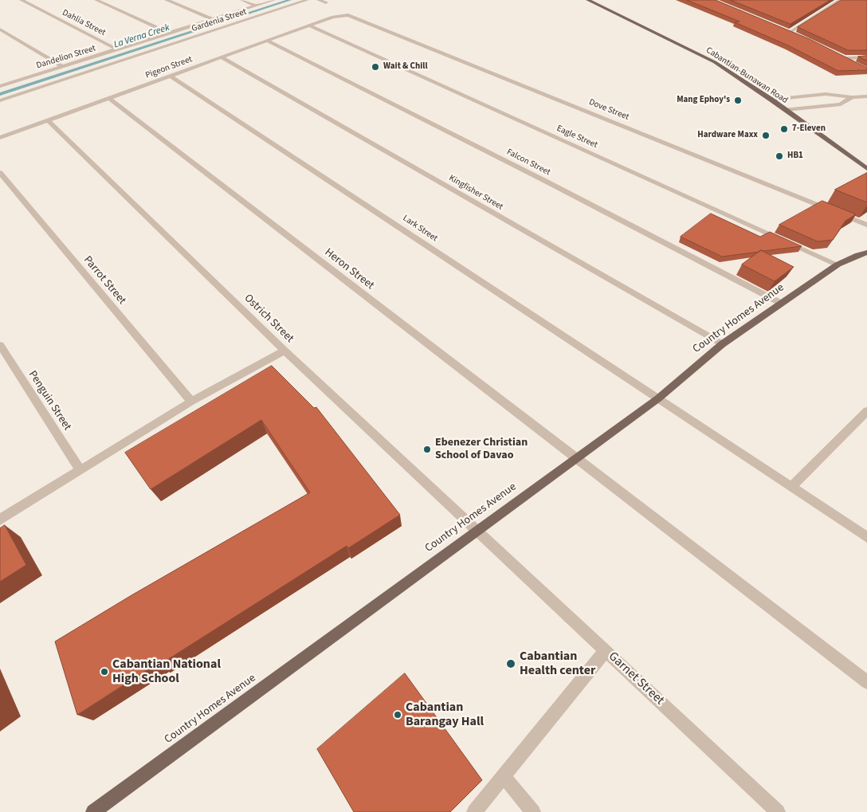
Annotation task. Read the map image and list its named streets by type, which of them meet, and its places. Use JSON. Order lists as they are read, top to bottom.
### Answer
{
  "streets": {
    "main road": ["Cabantian-Bunawan Road", "Country Homes Avenue"],
    "street": [
      "Gardenia Street",
      "Dahlia Street",
      "Dandelion Street",
      "Pigeon Street",
      "Dove Street",
      "Eagle Street",
      "Falcon Street",
      "Kingfisher Street",
      "Lark Street",
      "Heron Street",
      "Parrot Street",
      "Ostrich Street",
      "Penguin Street",
      "Garnet Street"
    ]
  },
  "crossings": [
    ["Dahlia Street", "Dandelion Street"],
    ["Pigeon Street", "Dove Street"],
    ["Pigeon Street", "Eagle Street"],
    ["Pigeon Street", "Falcon Street"],
    ["Pigeon Street", "Kingfisher Street"],
    ["Pigeon Street", "Lark Street"],
    ["Pigeon Street", "Heron Street"],
    ["Pigeon Street", "Ostrich Street"],
    ["Eagle Street", "Country Homes Avenue"],
    ["Falcon Street", "Country Homes Avenue"],
    ["Kingfisher Street", "Country Homes Avenue"],
    ["Lark Street", "Country Homes Avenue"],
    ["Heron Street", "Country Homes Avenue"],
    ["Ostrich Street", "Country Homes Avenue"],
    ["Ostrich Street", "Garnet Street"],
    ["Country Homes Avenue", "Garnet Street"]
  ],
  "water": ["La Verna Creek"],
  "places": [
    "Wait & Chill",
    "Mang Ephoy's",
    "7-Eleven",
    "Hardware Maxx",
    "HB1",
    "Ebenezer Christian School of Davao",
    "Cabantian Health center",
    "Cabantian National High School",
    "Cabantian Barangay Hall"
  ]
}
